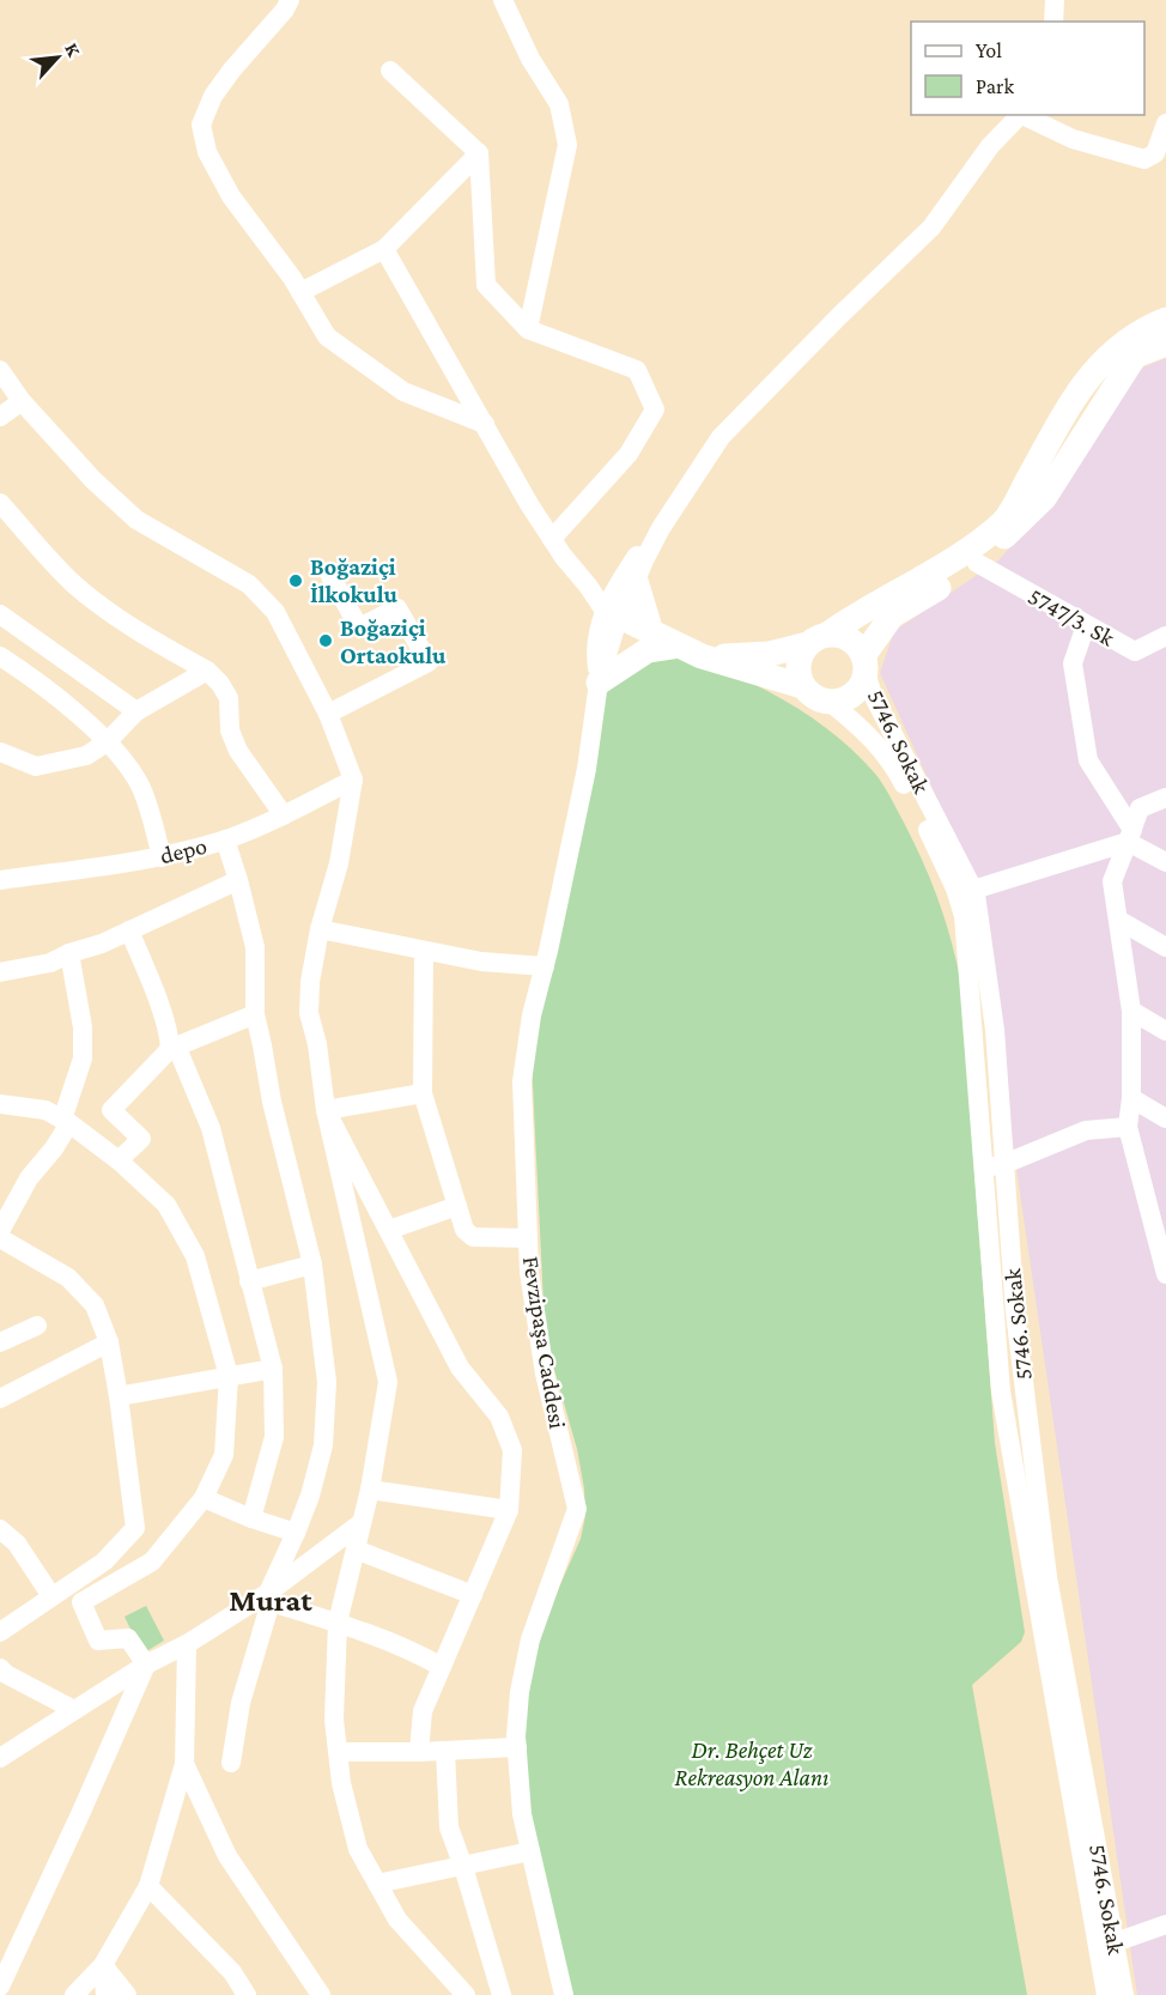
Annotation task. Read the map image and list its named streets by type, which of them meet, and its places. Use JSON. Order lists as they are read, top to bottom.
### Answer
{
  "streets": {
    "street": [
      "5747/3. Sk",
      "5746. Sokak",
      "depo",
      "Fevzipaşa Caddesi"
    ]
  },
  "districts": ["Murat"],
  "parks": ["Dr. Behçet Uz Rekreasyon Alanı"],
  "places": ["Boğaziçi İlkokulu", "Boğaziçi Ortaokulu"],
  "legend": ["Yol", "Park"],
  "north": "top right"
}
